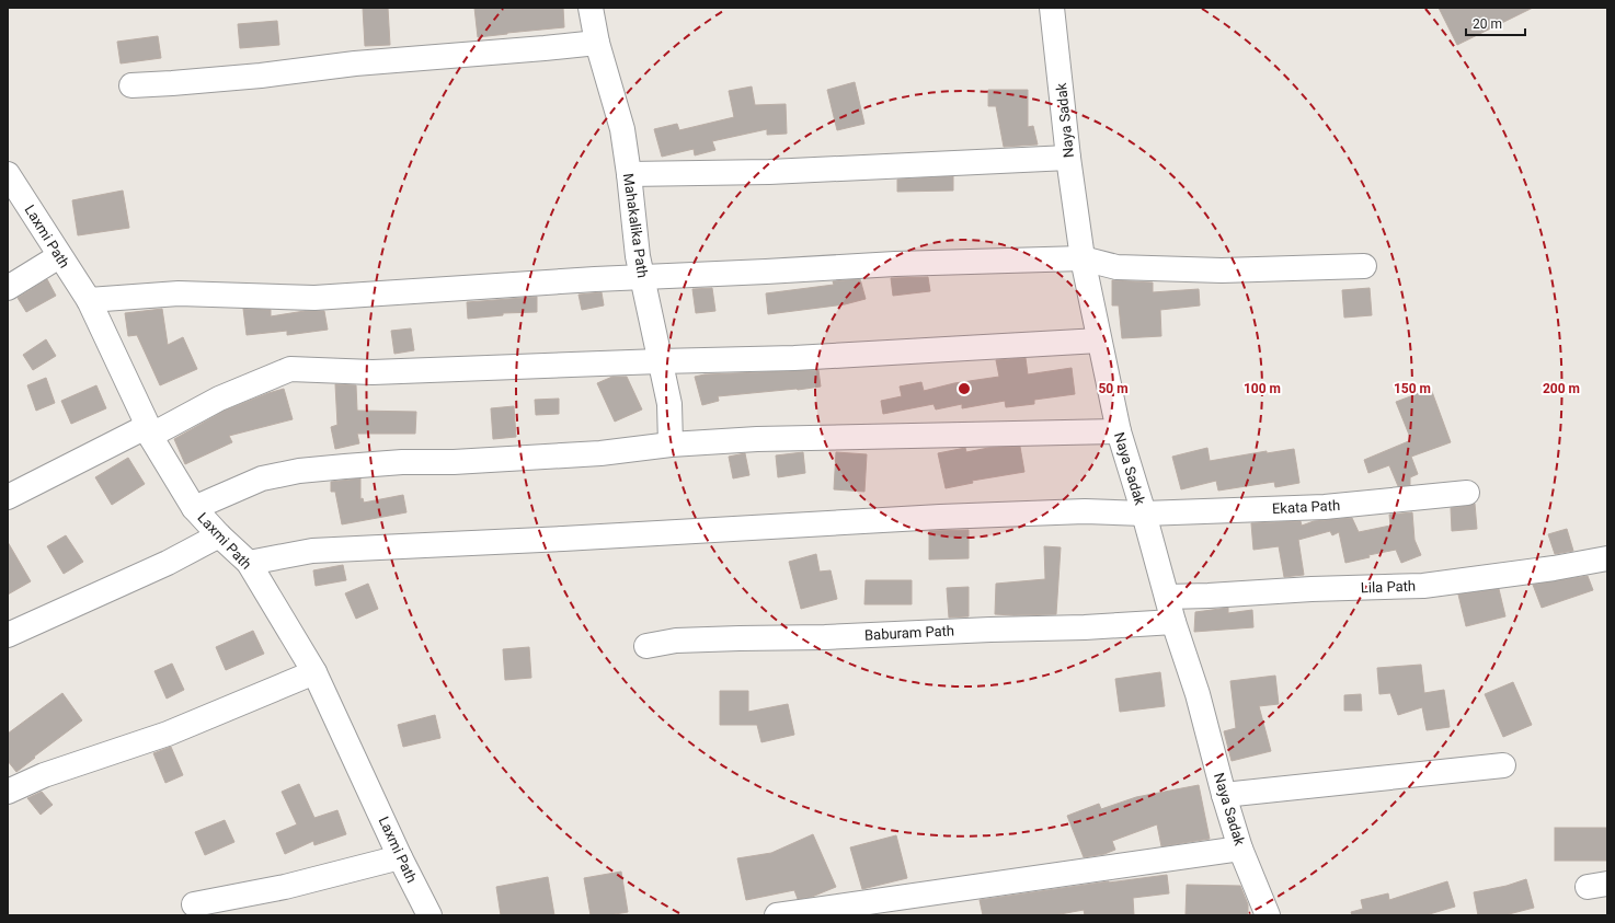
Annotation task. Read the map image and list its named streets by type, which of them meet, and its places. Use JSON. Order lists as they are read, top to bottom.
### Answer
{
  "streets": {
    "street": [
      "Naya Sadak",
      "Mahakalika Path",
      "Laxmi Path",
      "Ekata Path",
      "Lila Path",
      "Baburam Path"
    ]
  },
  "crossings": [
    ["Naya Sadak", "Ekata Path"],
    ["Naya Sadak", "Lila Path"],
    ["Naya Sadak", "Baburam Path"],
    ["Laxmi Path", "Ekata Path"]
  ],
  "scale_bar": "20 m",
  "rings": [
    "50 m",
    "100 m",
    "150 m",
    "200 m"
  ]
}
